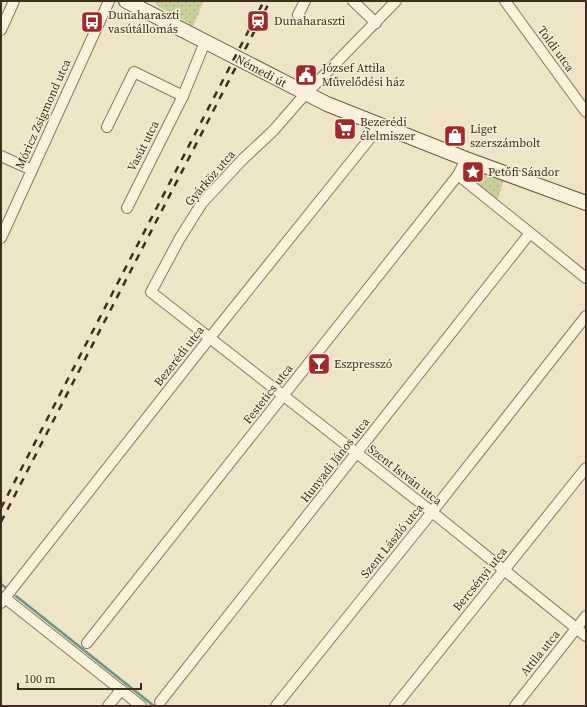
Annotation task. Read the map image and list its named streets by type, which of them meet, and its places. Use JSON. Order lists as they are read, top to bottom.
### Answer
{
  "streets": {
    "main road": ["Némedi út"],
    "street": [
      "Toldi utca",
      "Móricz Zsigmond utca",
      "Vasút utca",
      "Gyárköz utca",
      "Bezerédi utca",
      "Festetics utca",
      "Hunyadi János utca",
      "Szent István utca",
      "Szent László utca",
      "Bercsényi utca",
      "Attila utca"
    ]
  },
  "crossings": [
    ["Némedi út", "Vasút utca"],
    ["Némedi út", "Gyárköz utca"],
    ["Némedi út", "Bezerédi utca"],
    ["Némedi út", "Festetics utca"],
    ["Gyárköz utca", "Szent István utca"],
    ["Bezerédi utca", "Szent István utca"],
    ["Festetics utca", "Szent István utca"],
    ["Hunyadi János utca", "Szent István utca"],
    ["Szent István utca", "Szent László utca"],
    ["Szent István utca", "Bercsényi utca"],
    ["Szent István utca", "Attila utca"]
  ],
  "places": {
    "station": ["Dunaharaszti"],
    "bus stop": ["Dunaharaszti vasútállomás"],
    "public building": ["József Attila Művelődési ház"],
    "supermarket": ["Bezerédi élelmiszer"],
    "shop": ["Liget szerszámbolt"],
    "place": ["Petőfi Sándor"],
    "bar": ["Eszpresszó"]
  },
  "scale_bar": "100 m"
}
